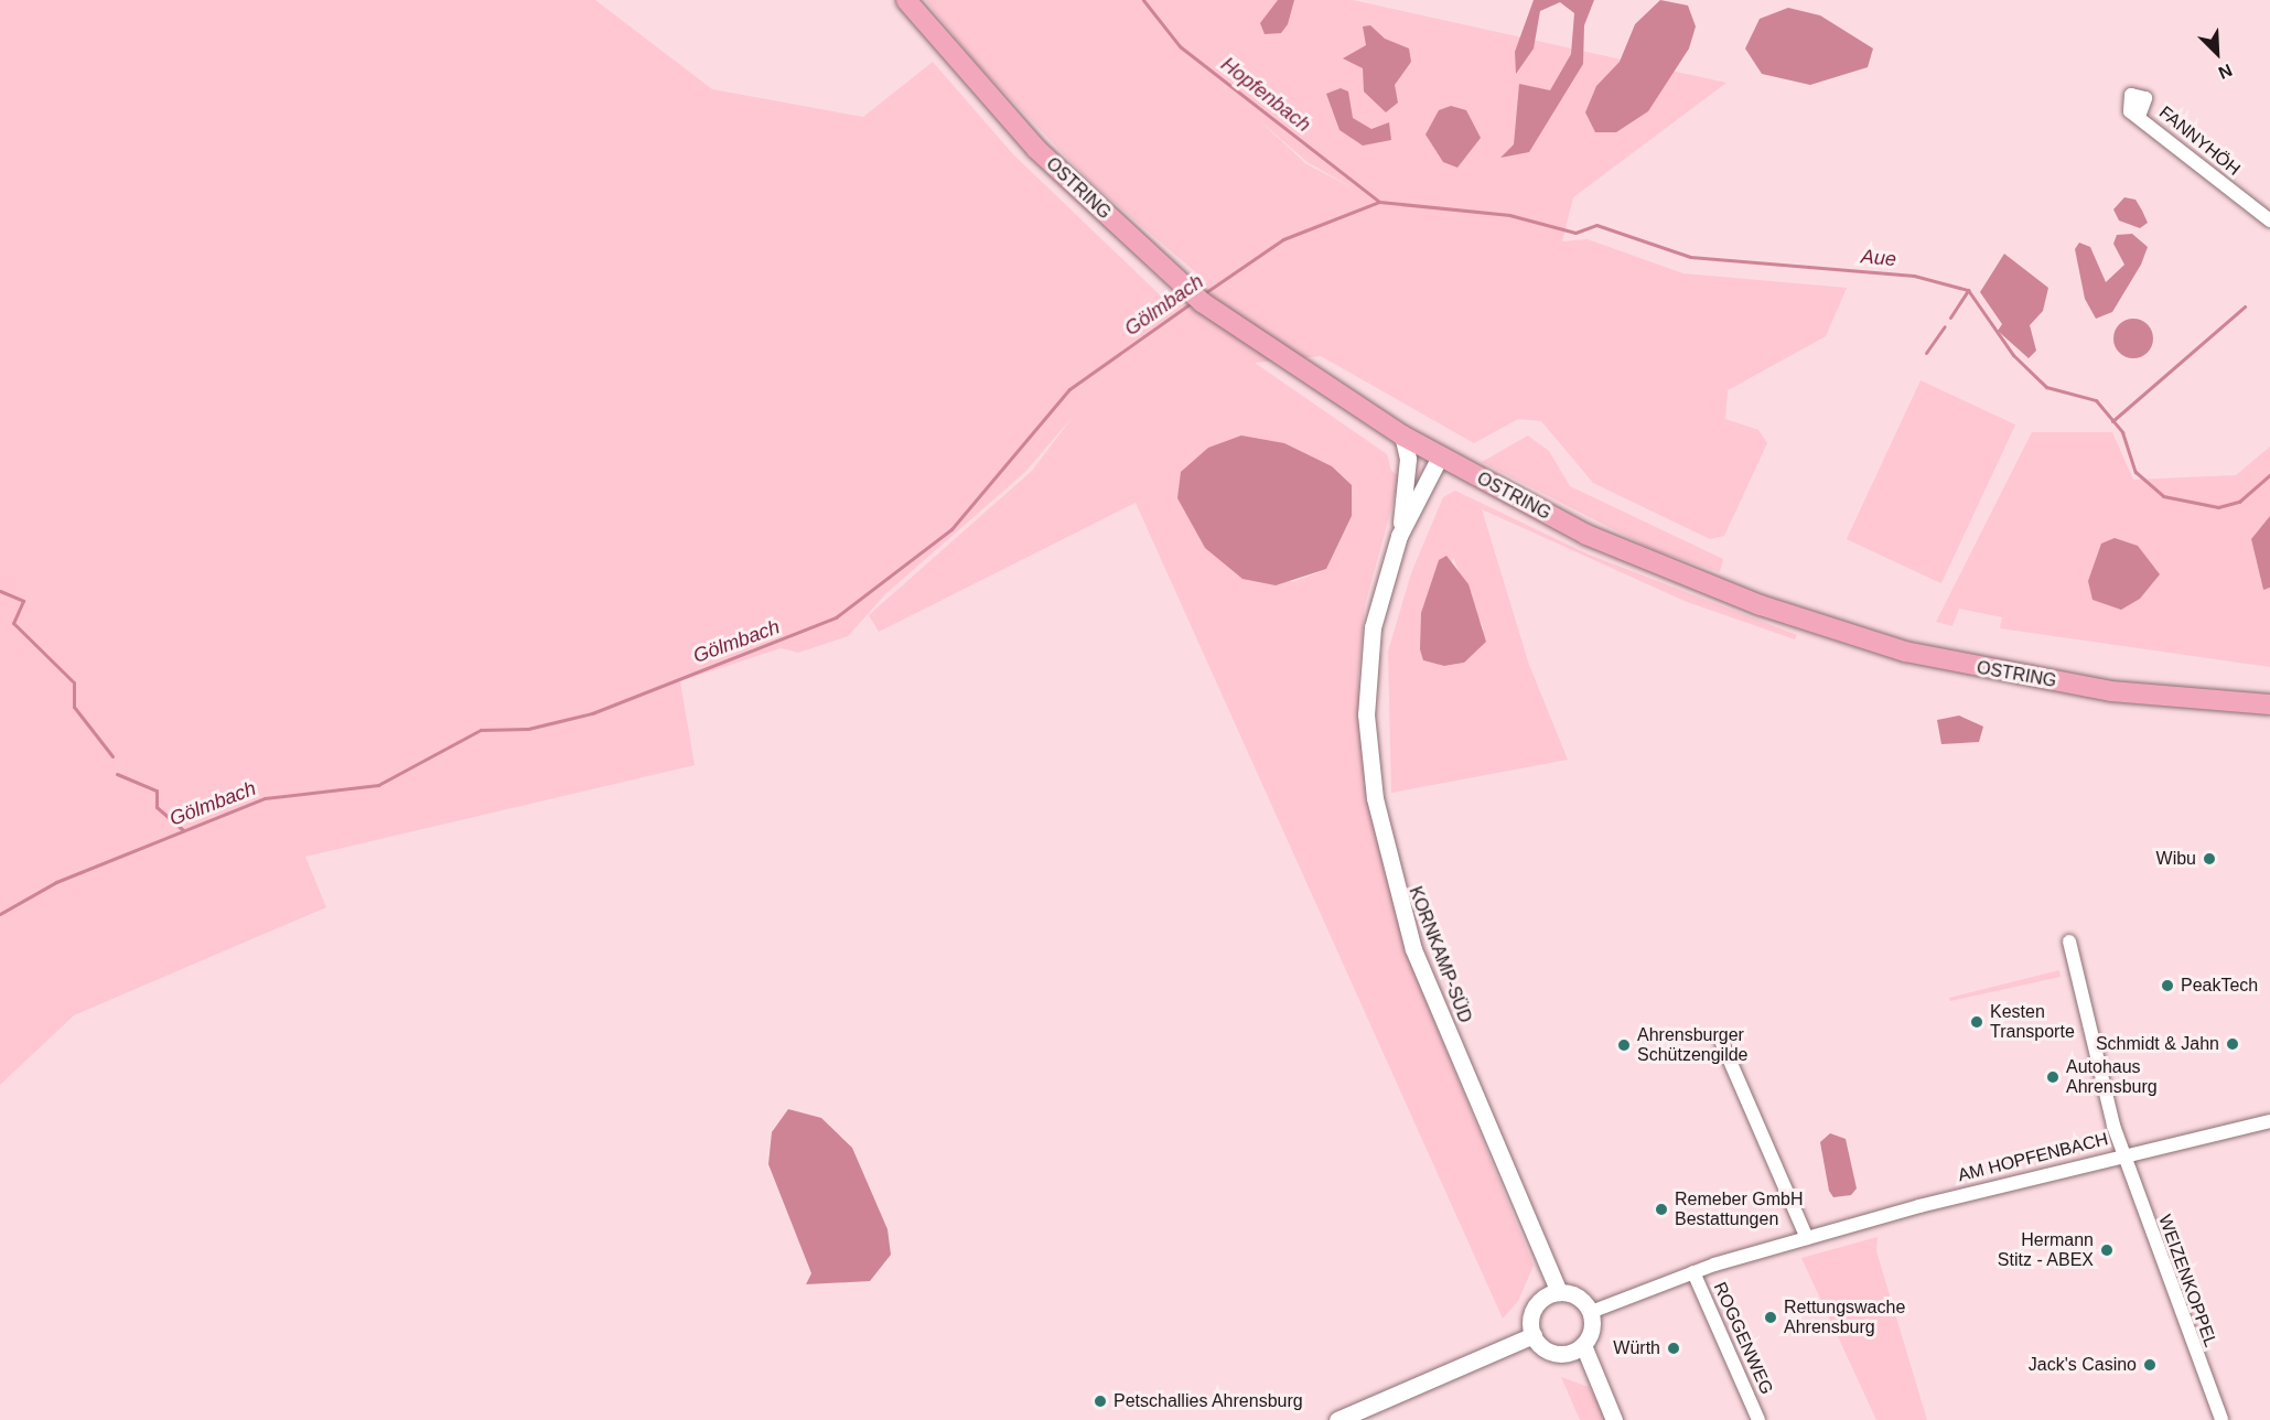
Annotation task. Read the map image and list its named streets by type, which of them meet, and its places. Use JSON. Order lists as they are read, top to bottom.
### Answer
{
  "streets": {
    "main road": ["OSTRING"],
    "street": [
      "FANNYHÖH",
      "KORNKAMP-SÜD",
      "AM HOPFENBACH",
      "WEIZENKOPPEL",
      "ROGGENWEG"
    ]
  },
  "crossings": [
    ["OSTRING", "KORNKAMP-SÜD"],
    ["KORNKAMP-SÜD", "AM HOPFENBACH"],
    ["AM HOPFENBACH", "WEIZENKOPPEL"],
    ["AM HOPFENBACH", "ROGGENWEG"]
  ],
  "water": ["Hopfenbach", "Aue", "Gölmbach"],
  "places": [
    "Wibu",
    "PeakTech",
    "Kesten Transporte",
    "Schmidt & Jahn",
    "Ahrensburger Schützengilde",
    "Autohaus Ahrensburg",
    "Remeber GmbH Bestattungen",
    "Hermann Stitz - ABEX",
    "Rettungswache Ahrensburg",
    "Würth",
    "Jack's Casino",
    "Petschallies Ahrensburg"
  ],
  "north": "bottom right"
}
